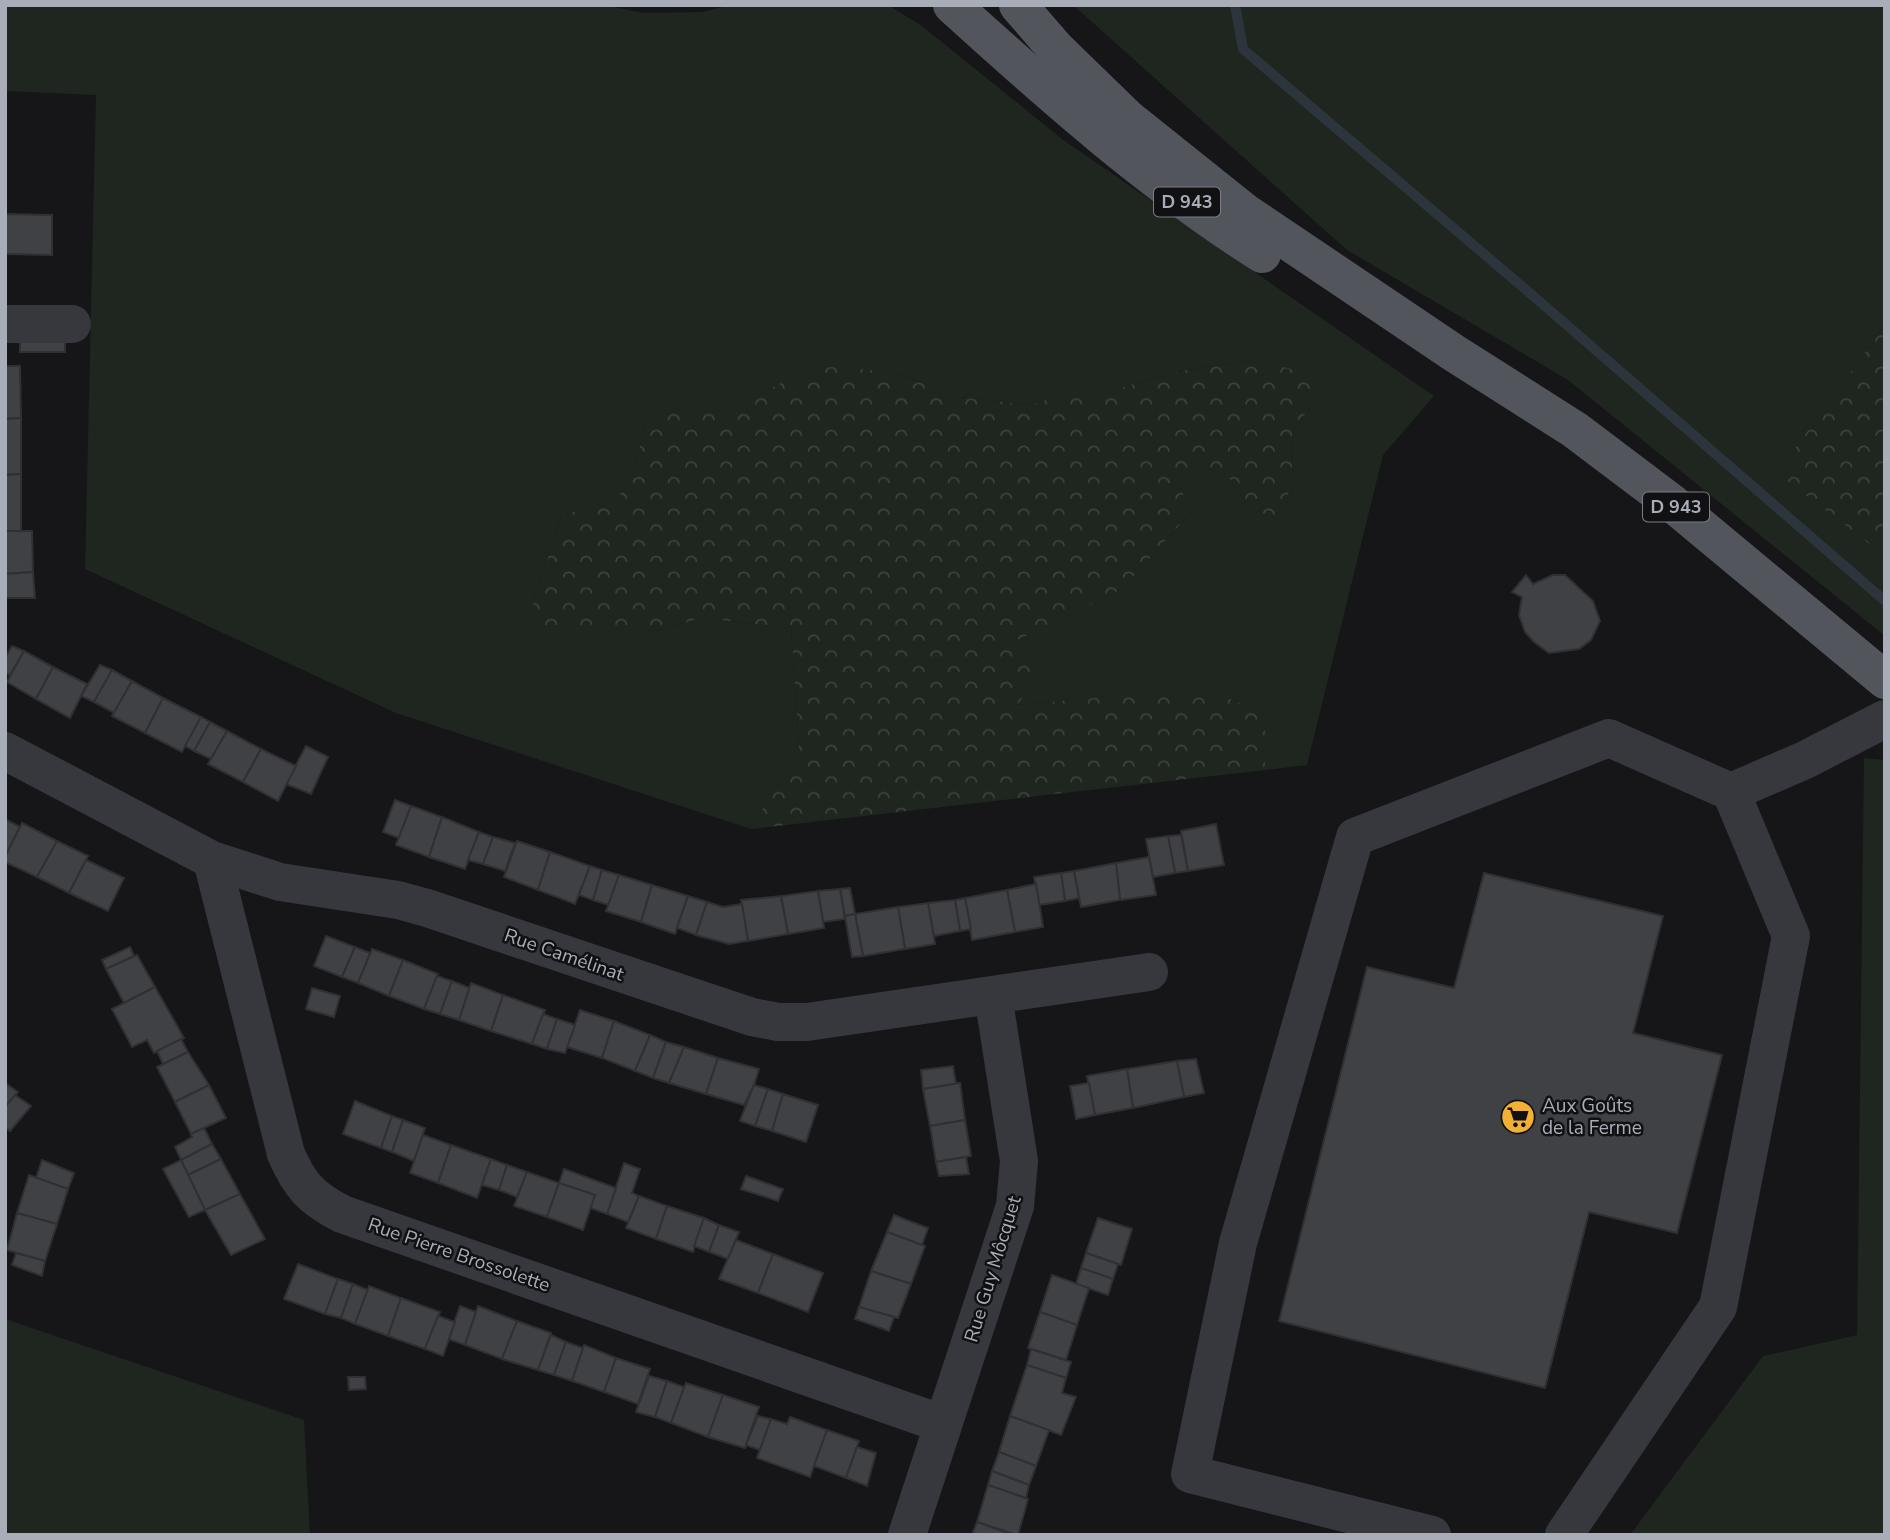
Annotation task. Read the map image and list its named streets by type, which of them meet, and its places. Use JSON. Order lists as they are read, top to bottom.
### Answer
{
  "streets": {
    "main road": ["D 943"],
    "street": ["Rue Camélinat", "Rue Pierre Brossolette", "Rue Guy Môcquet"]
  },
  "crossings": [
    ["Rue Camélinat", "Rue Pierre Brossolette"],
    ["Rue Camélinat", "Rue Guy Môcquet"],
    ["Rue Pierre Brossolette", "Rue Guy Môcquet"]
  ],
  "places": {
    "supermarket": ["Aux Goûts de la Ferme"]
  }
}
